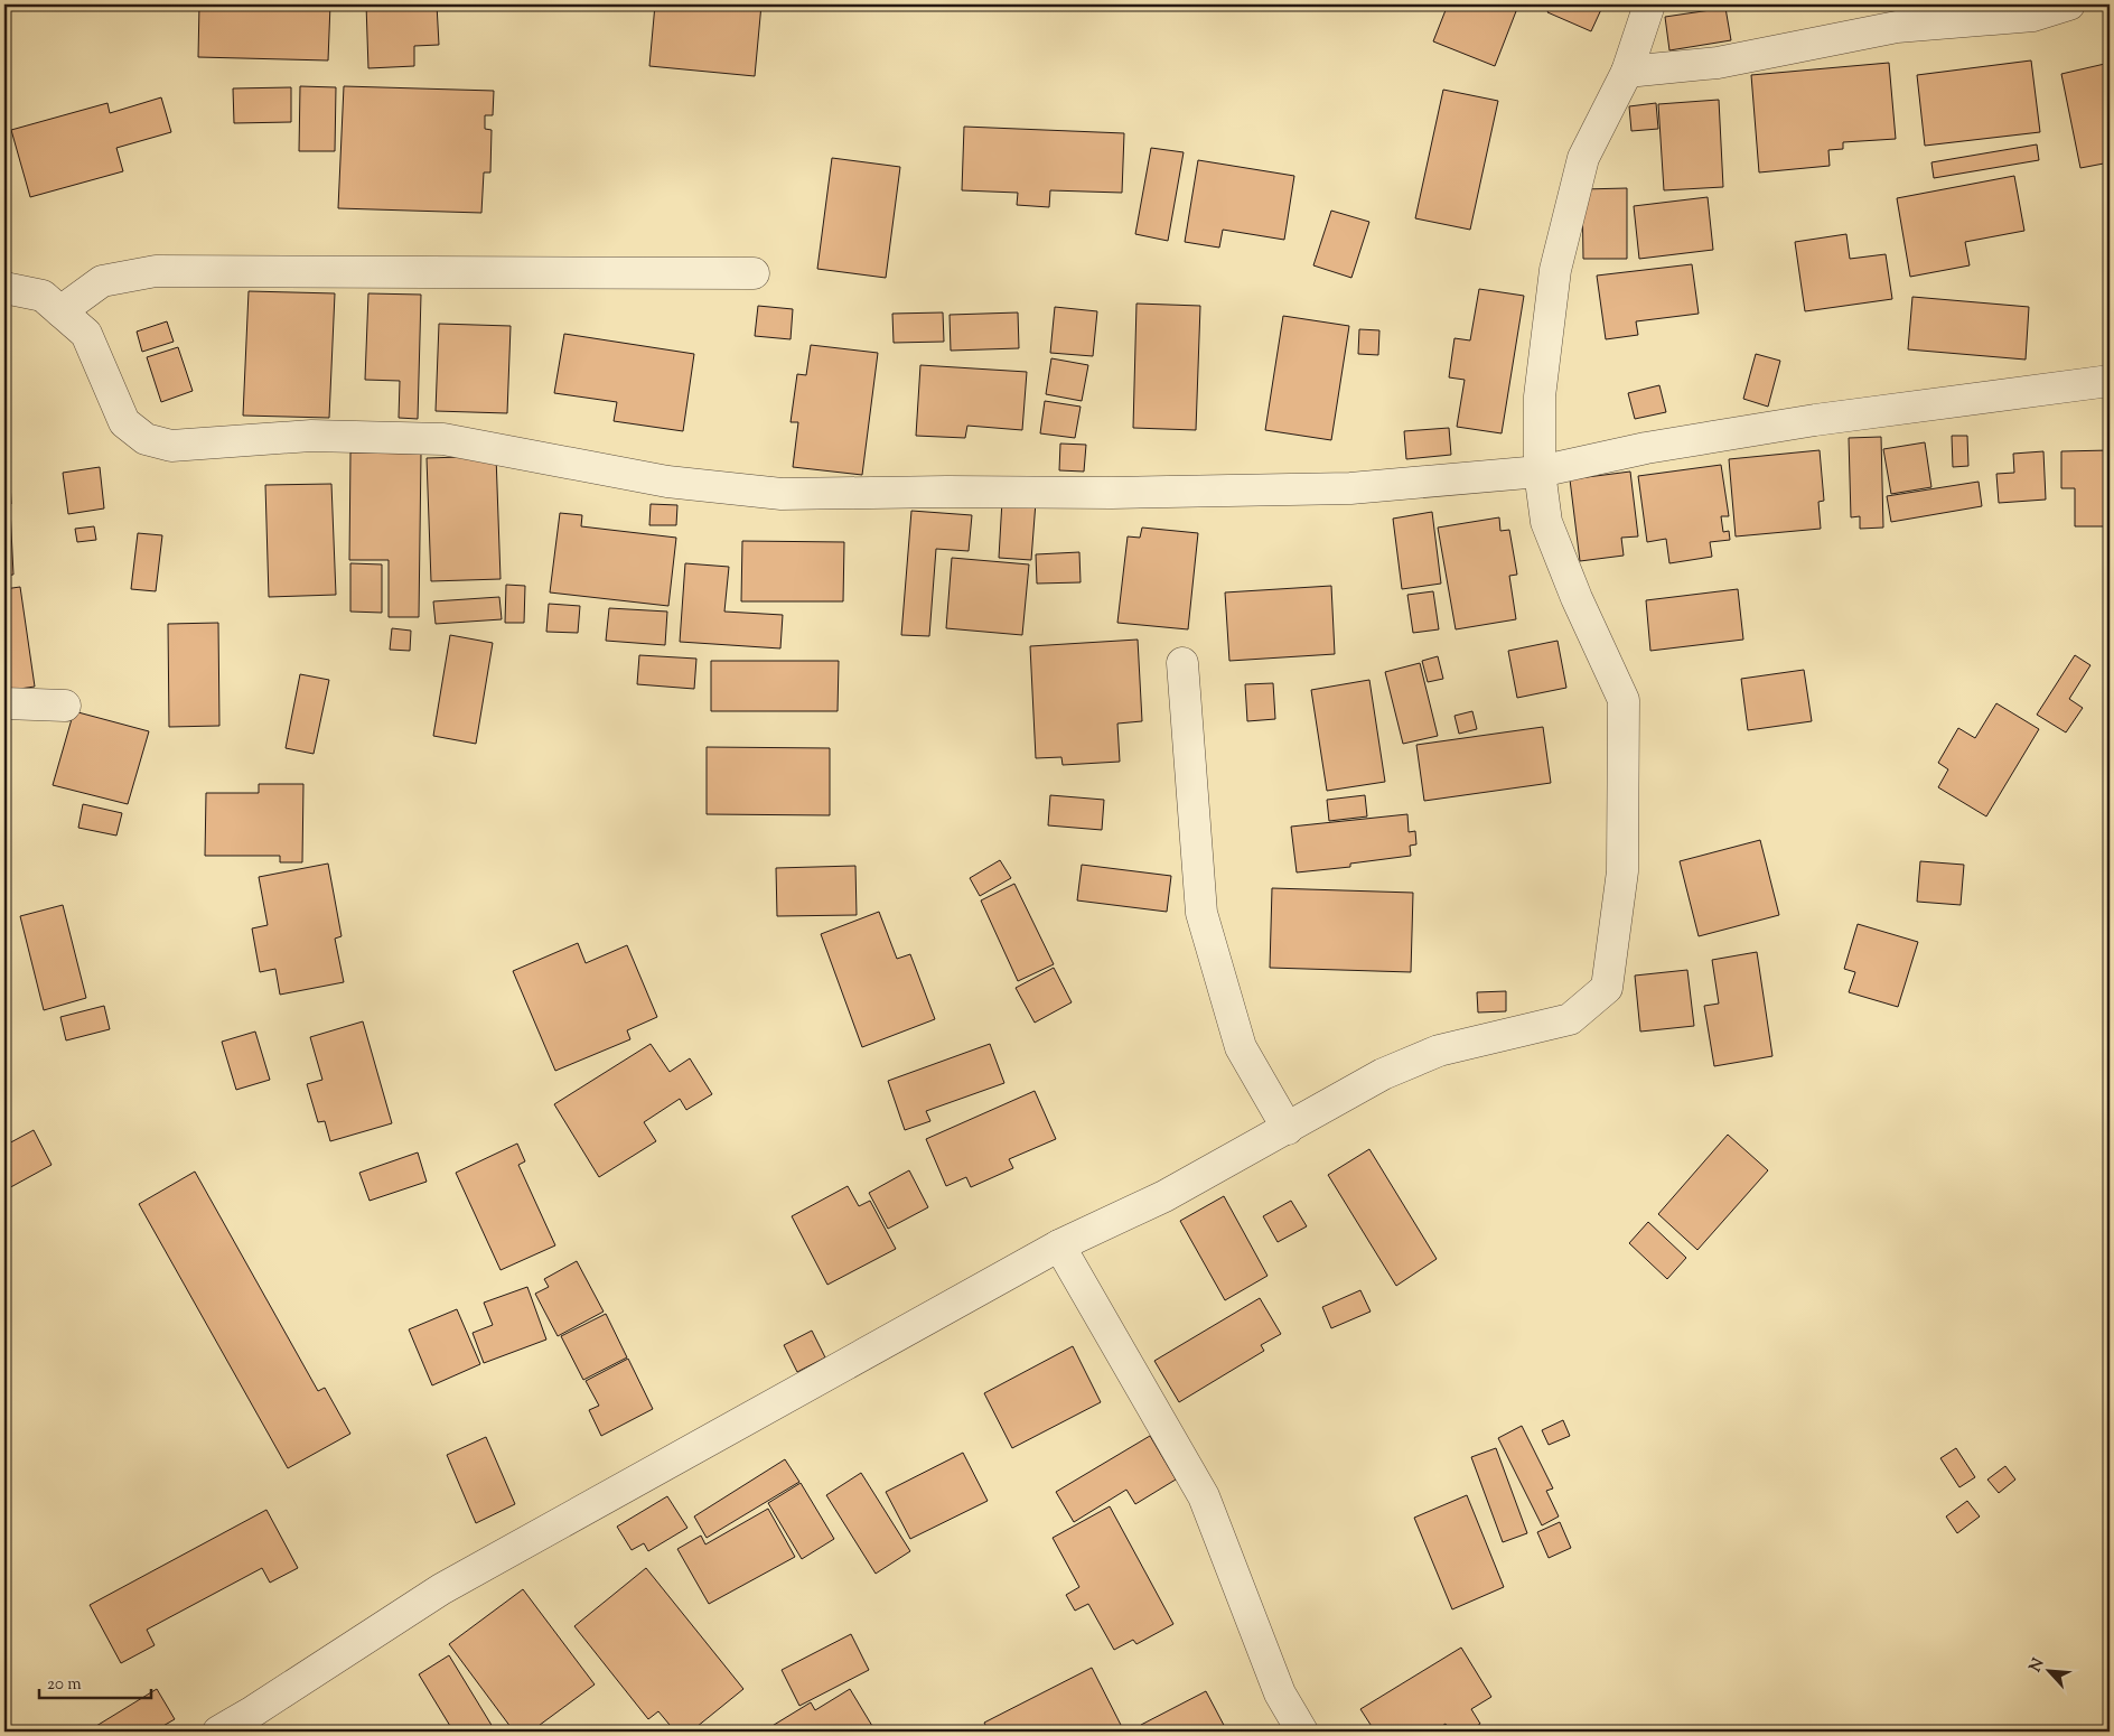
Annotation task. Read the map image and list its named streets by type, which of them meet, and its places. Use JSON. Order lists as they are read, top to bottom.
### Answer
{
  "scale_bar": "20 m",
  "north": "top left"
}
